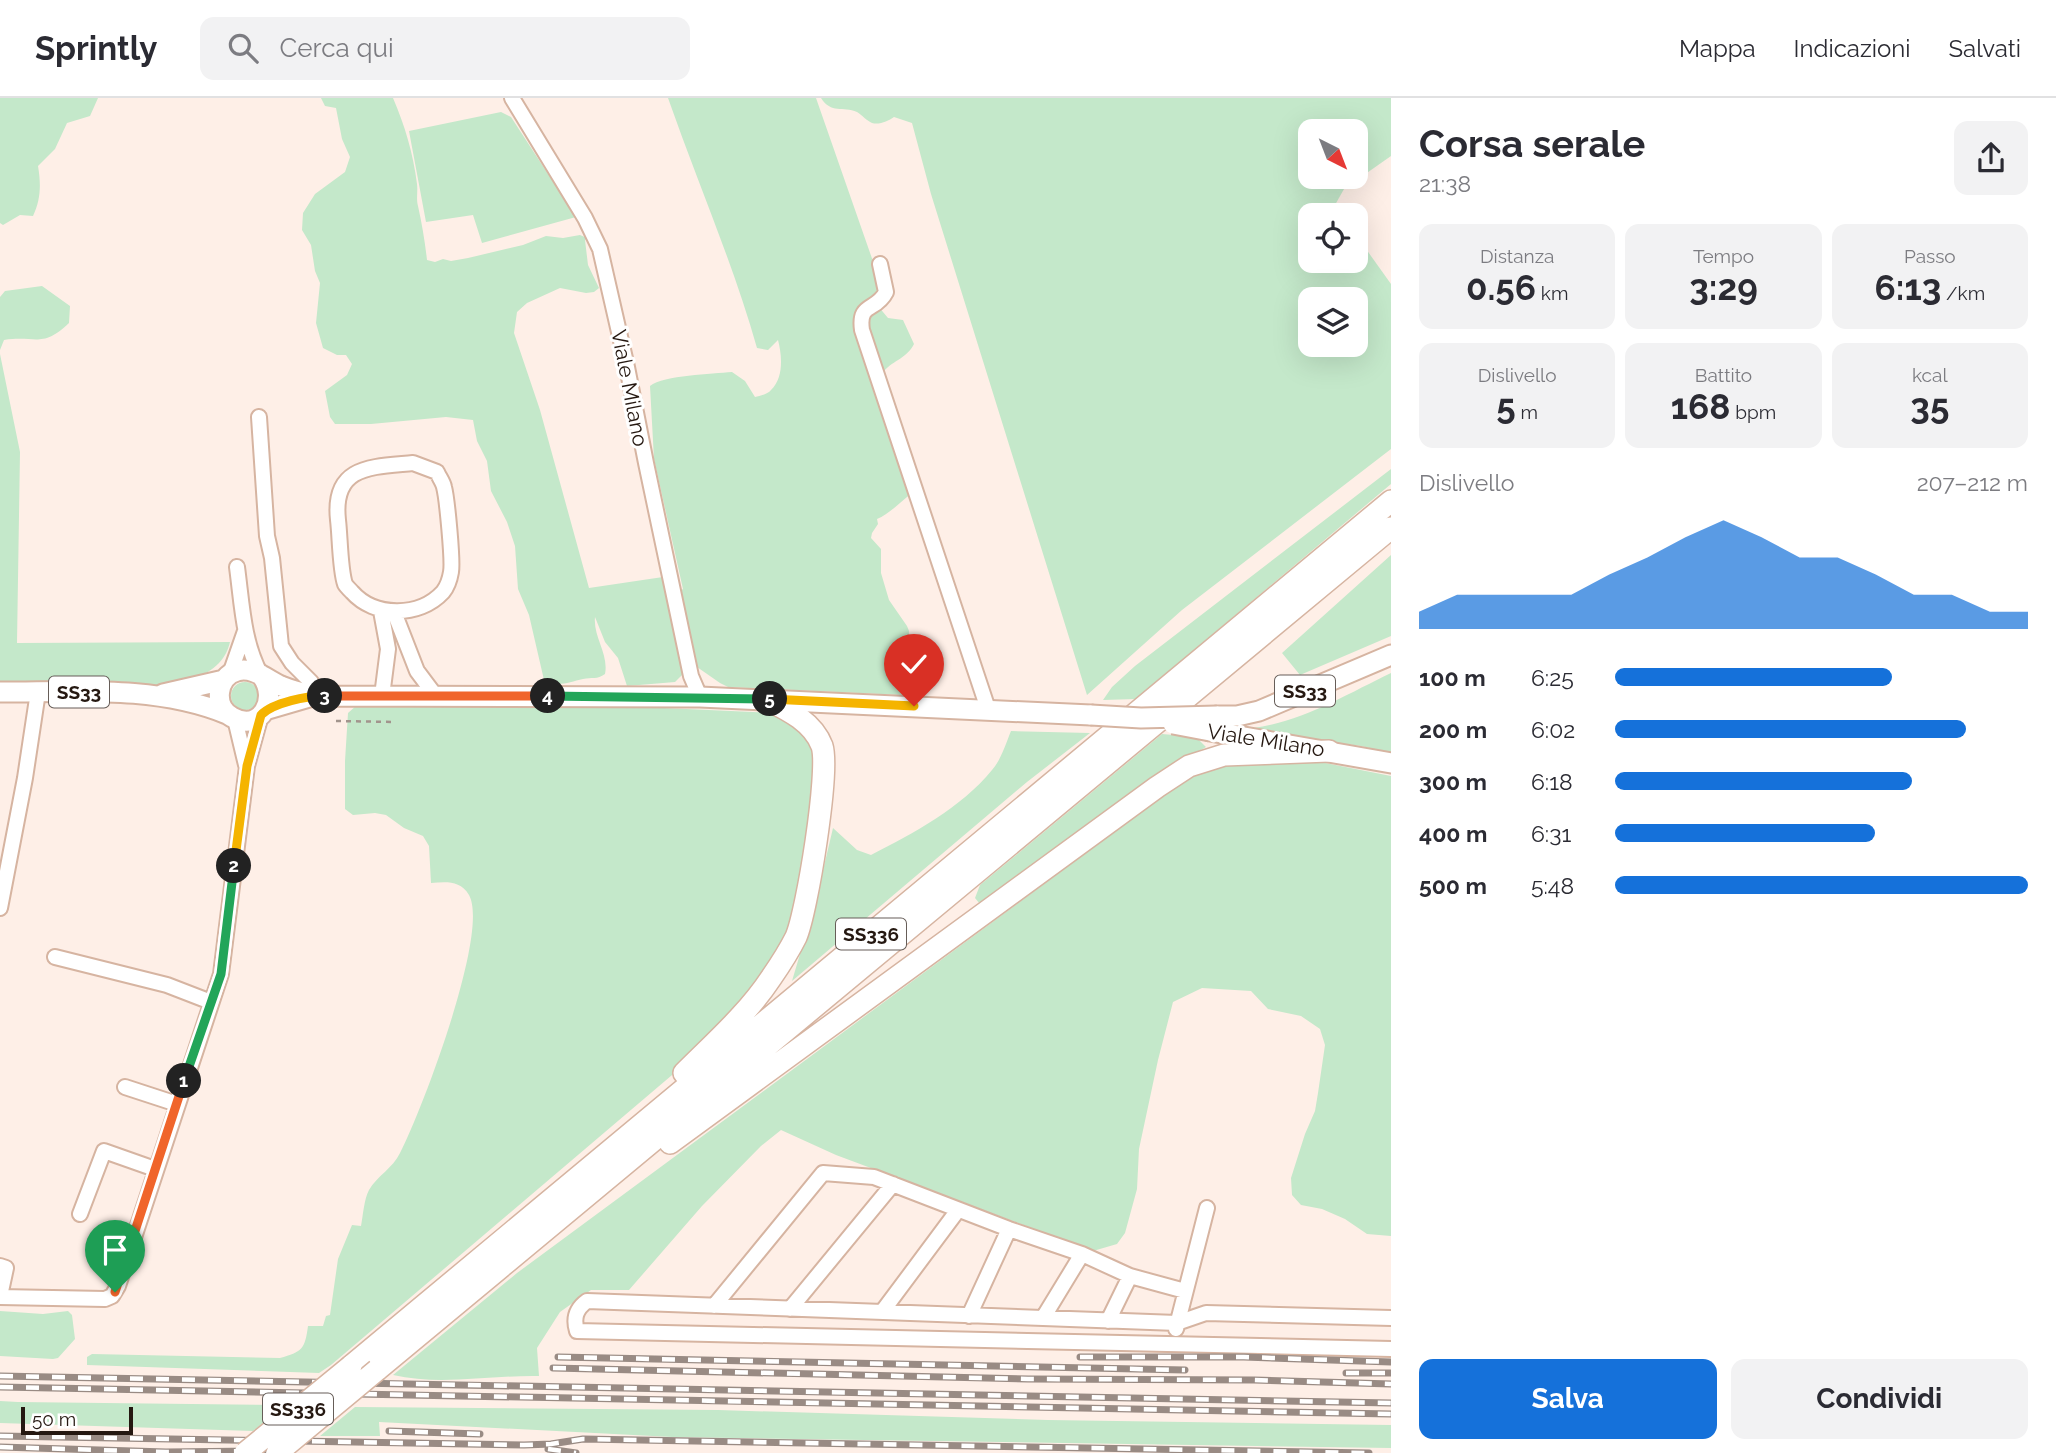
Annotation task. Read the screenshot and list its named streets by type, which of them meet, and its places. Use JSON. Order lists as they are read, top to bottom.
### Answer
{
  "streets": {
    "highway": ["SS336"],
    "main road": ["Viale Milano", "SS33"]
  },
  "crossings": [
    ["Viale Milano", "SS33"]
  ],
  "scale_bar": "50 m",
  "north": "bottom right",
  "page": {
    "header": "Sprintly",
    "search": "Cerca qui",
    "nav": ["Mappa", "Indicazioni", "Salvati"],
    "heading": ["Corsa serale", "21:38"],
    "stats": [
      ["Distanza", "0.56 km"],
      ["Tempo", "3:29"],
      ["Passo", "6:13 /km"],
      ["Dislivello", "5 m"],
      ["Battito", "168 bpm"],
      ["kcal", "35"]
    ],
    "chart": ["Dislivello", "207–212 m"],
    "list": [
      {
        "name": "100 m",
        "note": "6:25"
      },
      {
        "name": "200 m",
        "note": "6:02"
      },
      {
        "name": "300 m",
        "note": "6:18"
      },
      {
        "name": "400 m",
        "note": "6:31"
      },
      {
        "name": "500 m",
        "note": "5:48"
      }
    ],
    "pins": [
      "3",
      "4",
      "5",
      "2",
      "1"
    ],
    "buttons": ["Salva", "Condividi"],
    "scale": "50 m"
  }
}
